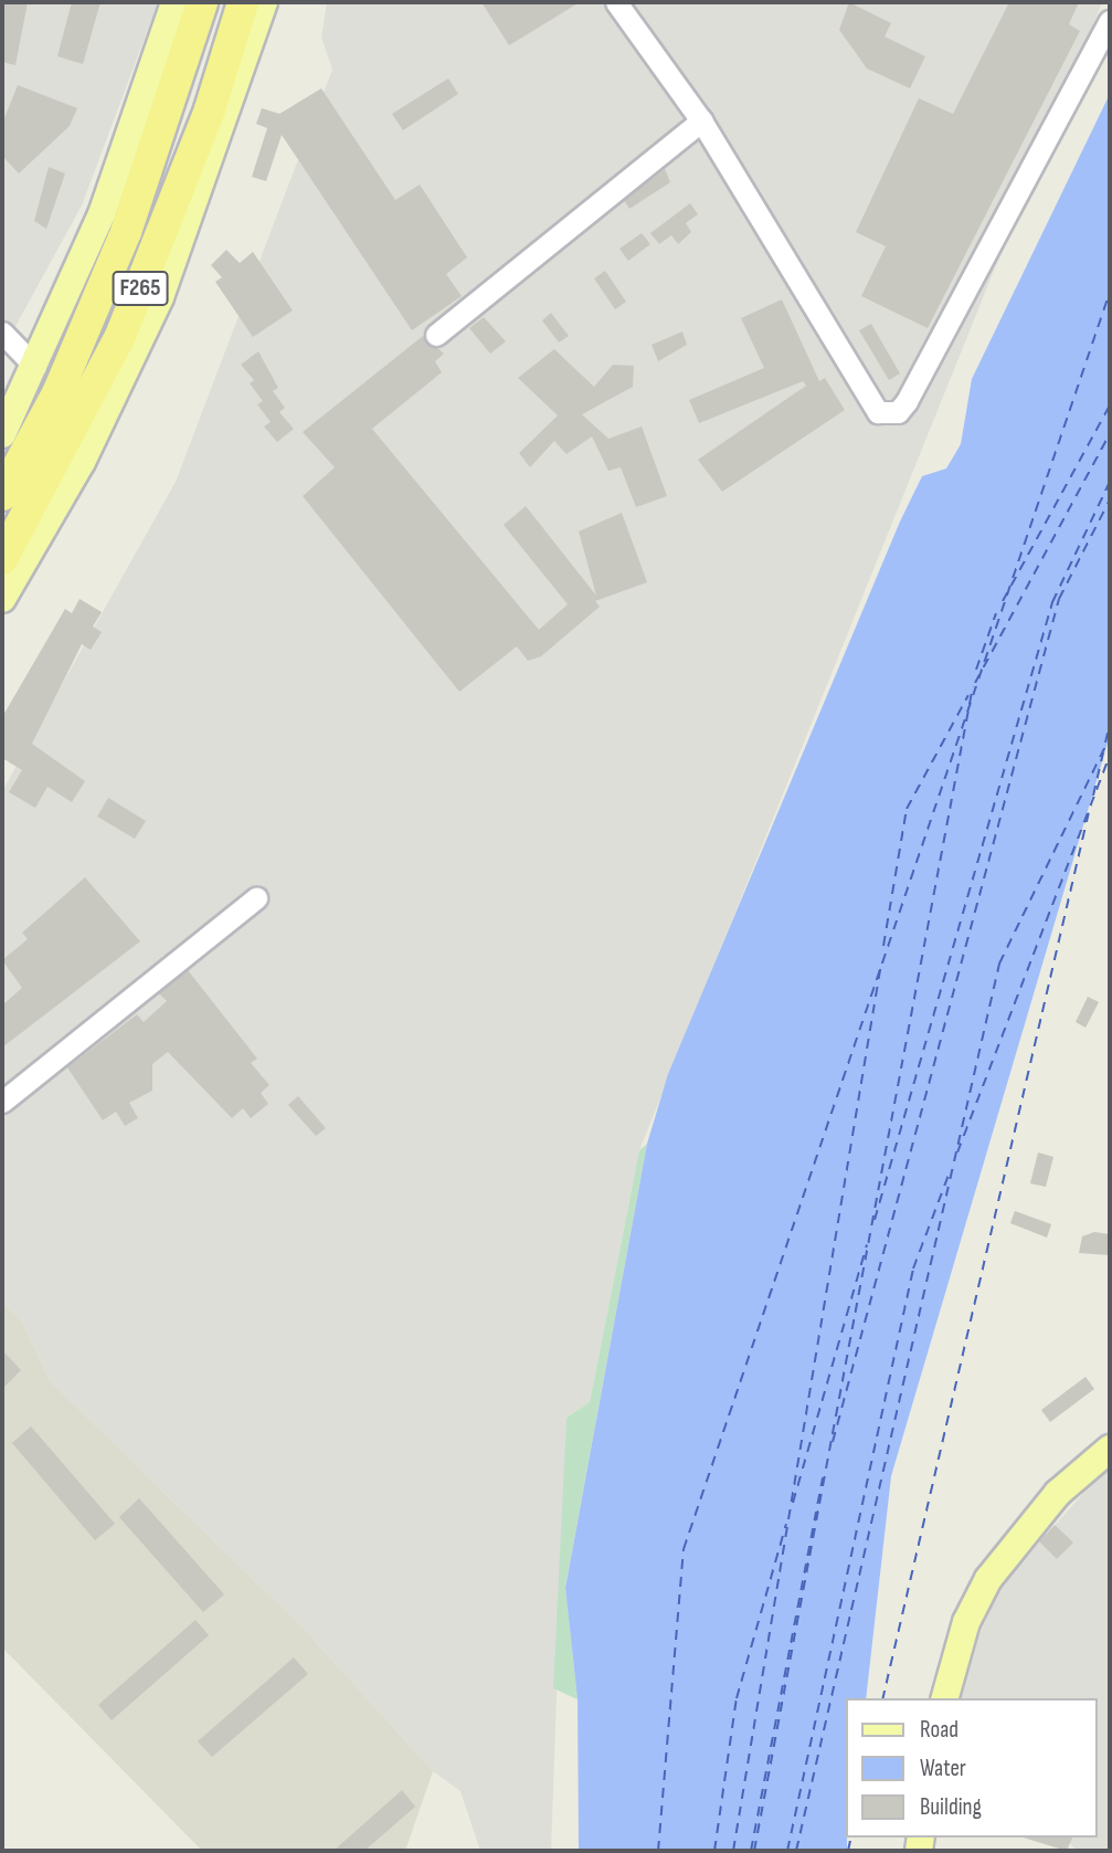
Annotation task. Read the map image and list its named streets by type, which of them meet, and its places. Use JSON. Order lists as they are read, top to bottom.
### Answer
{
  "streets": {
    "highway": ["F265"]
  },
  "legend": ["Road", "Water", "Building"]
}
